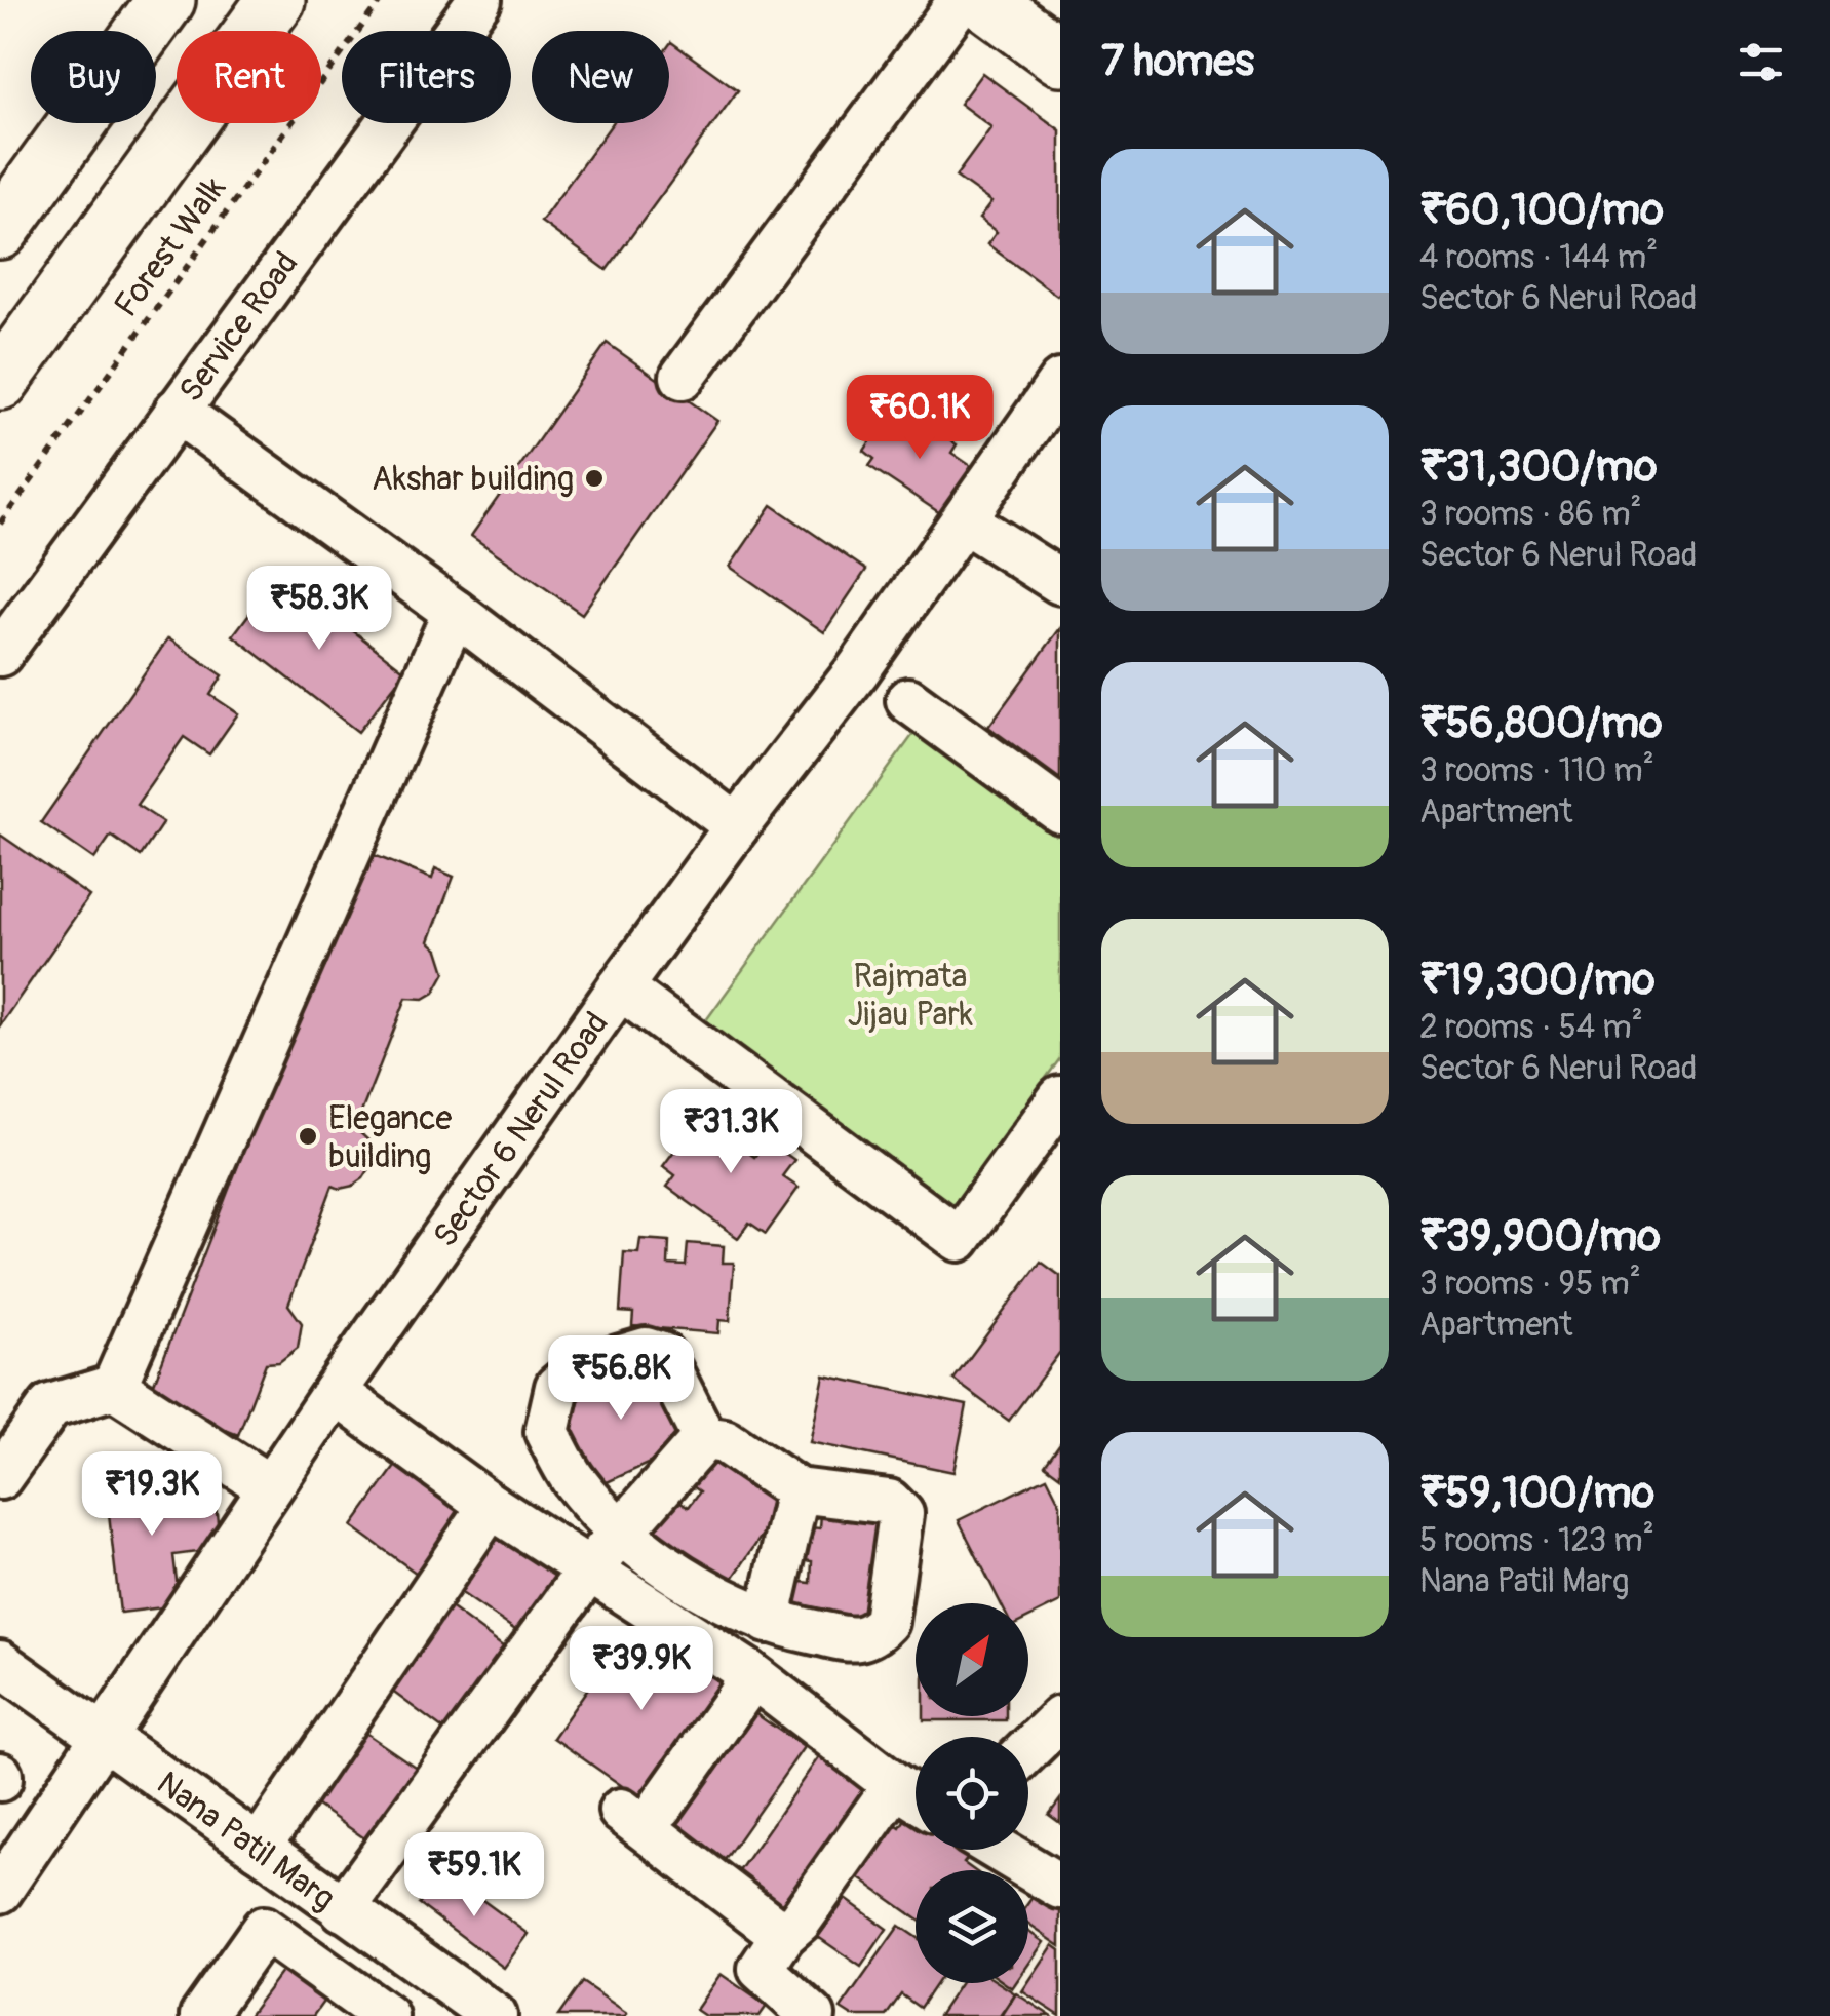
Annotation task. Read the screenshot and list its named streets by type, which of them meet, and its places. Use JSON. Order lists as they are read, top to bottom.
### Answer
{
  "streets": {
    "street": ["Service Road", "Sector 6 Nerul Road", "Nana Patil Marg"],
    "path": ["Forest Walk"]
  },
  "crossings": [
    ["Sector 6 Nerul Road", "Nana Patil Marg"]
  ],
  "parks": ["Rajmata Jijau Park"],
  "places": ["Akshar building", "Elegance building"],
  "north": "top right",
  "page": {
    "heading": "7 homes",
    "chip": [
      "Buy",
      "Rent",
      "Filters",
      "New"
    ],
    "list": [
      {
        "name": "₹60,100/mo",
        "note": "4 rooms · 144 m² · Sector 6 Nerul Road"
      },
      {
        "name": "₹31,300/mo",
        "note": "3 rooms · 86 m² · Sector 6 Nerul Road"
      },
      {
        "name": "₹56,800/mo",
        "note": "3 rooms · 110 m² · Apartment"
      },
      {
        "name": "₹19,300/mo",
        "note": "2 rooms · 54 m² · Sector 6 Nerul Road"
      },
      {
        "name": "₹39,900/mo",
        "note": "3 rooms · 95 m² · Apartment"
      },
      {
        "name": "₹59,100/mo",
        "note": "5 rooms · 123 m² · Nana Patil Marg"
      }
    ],
    "price": [
      "₹60.1K",
      "₹58.3K",
      "₹31.3K",
      "₹56.8K",
      "₹19.3K",
      "₹39.9K",
      "₹59.1K"
    ]
  }
}
